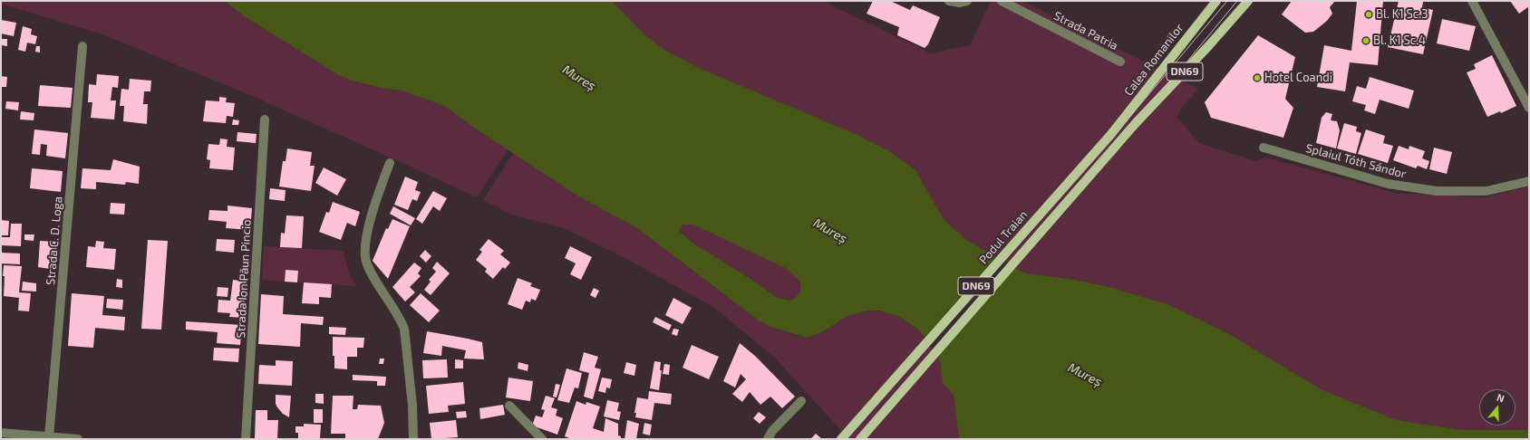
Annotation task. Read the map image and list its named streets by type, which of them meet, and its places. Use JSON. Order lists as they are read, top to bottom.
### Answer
{
  "streets": {
    "main road": ["Calea Romanilor", "DN69", "Podul Traian"],
    "street": [
      "Strada Patria",
      "Splaiul Tóth Sándor",
      "Strada C. D. Loga",
      "Strada Ion Păun Pincio"
    ]
  },
  "crossings": [
    ["Calea Romanilor", "Podul Traian"]
  ],
  "water": ["Mureș"],
  "places": ["Bl. K1 Sc.3", "Bl. K1 Sc.4", "Hotel Coandi"],
  "north": "top"
}
